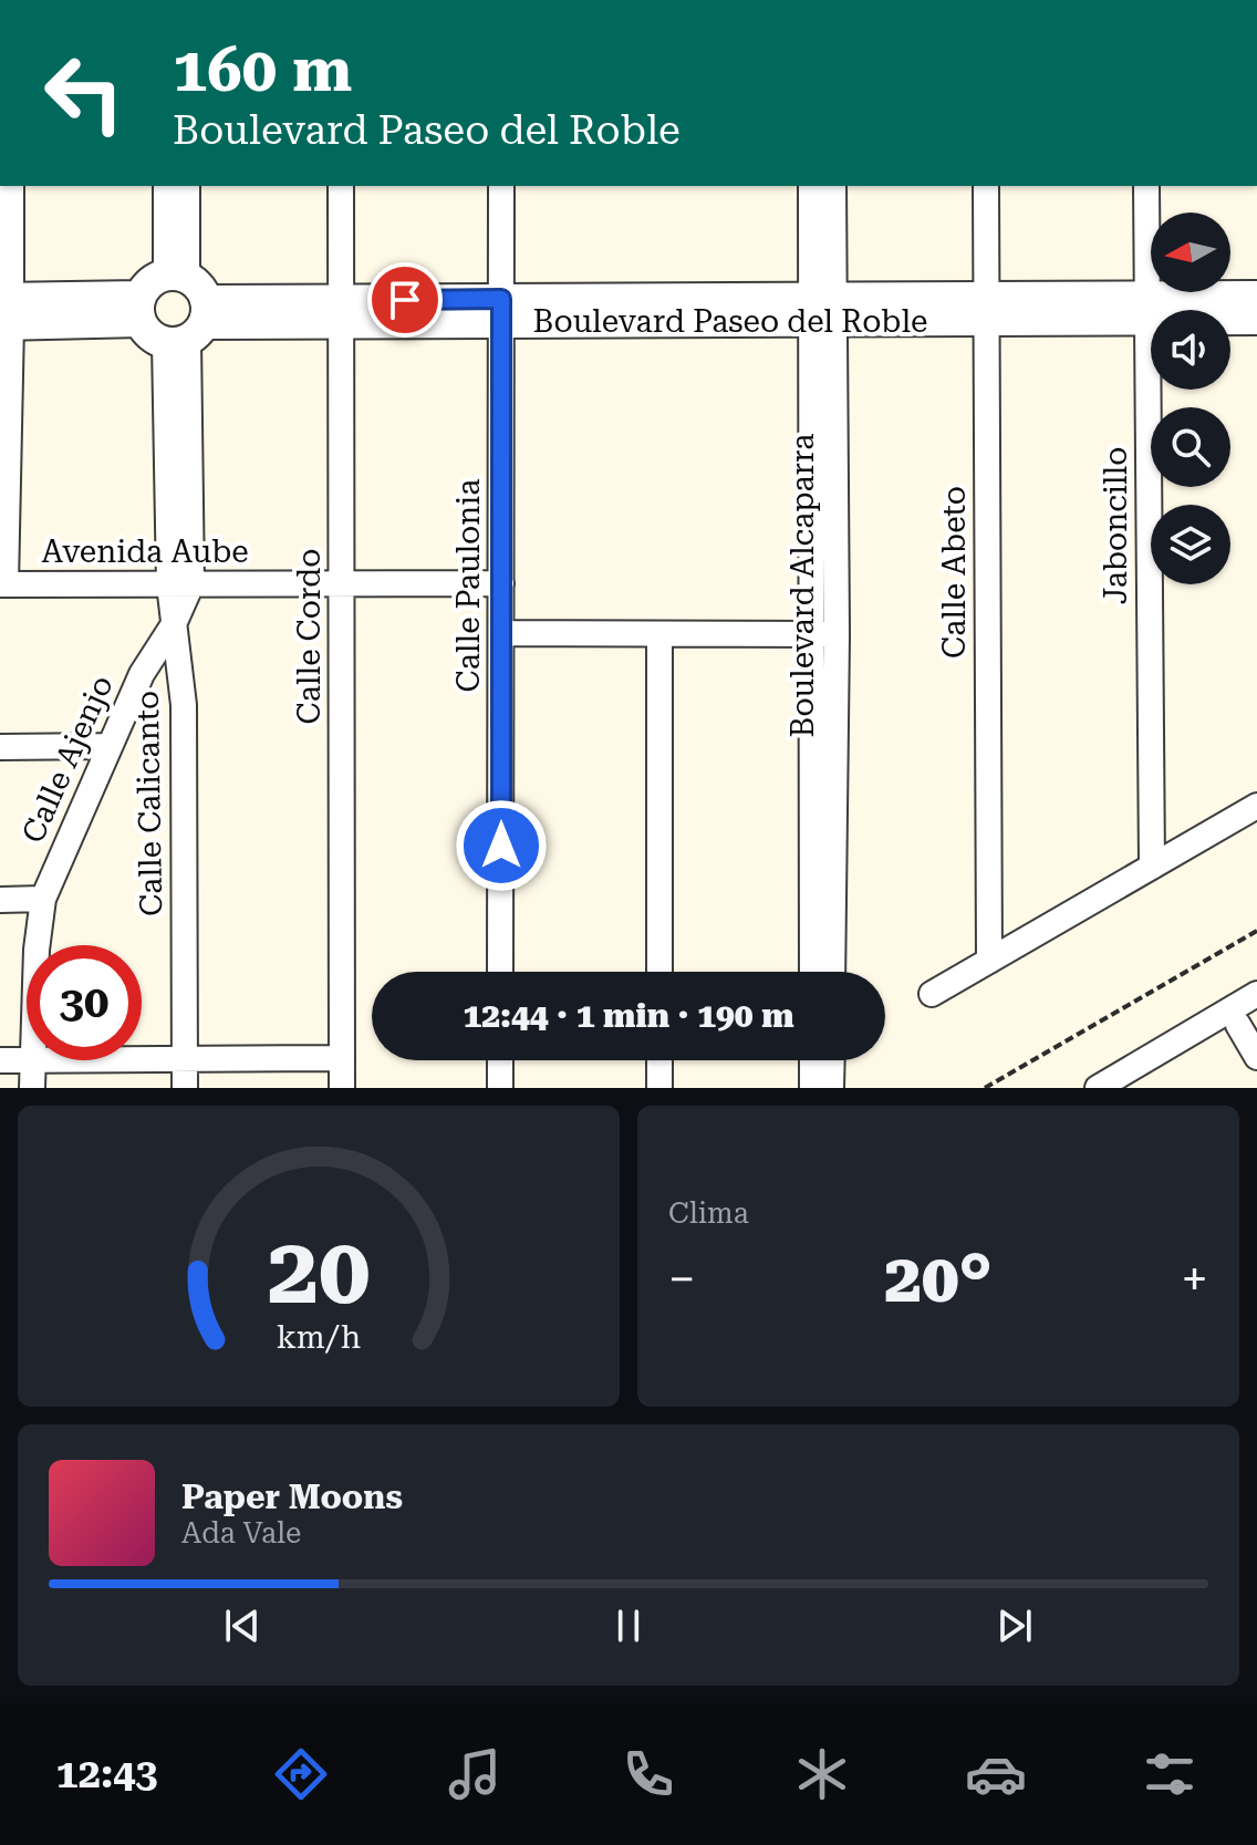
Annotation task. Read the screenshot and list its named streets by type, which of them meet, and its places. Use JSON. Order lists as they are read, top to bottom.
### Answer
{
  "streets": {
    "street": [
      "Boulevard Paseo del Roble",
      "Jaboncillo",
      "Avenida Aube",
      "Calle Abeto",
      "Calle Paulonia",
      "Boulevard Alcaparra",
      "Calle Cordo",
      "Calle Ajenjo",
      "Calle Calicanto"
    ]
  },
  "crossings": [
    ["Boulevard Paseo del Roble", "Jaboncillo"],
    ["Boulevard Paseo del Roble", "Calle Abeto"],
    ["Boulevard Paseo del Roble", "Calle Paulonia"],
    ["Boulevard Paseo del Roble", "Boulevard Alcaparra"],
    ["Boulevard Paseo del Roble", "Calle Cordo"],
    ["Boulevard Paseo del Roble", "Calle Ajenjo"],
    ["Avenida Aube", "Calle Paulonia"],
    ["Avenida Aube", "Calle Cordo"],
    ["Avenida Aube", "Calle Ajenjo"],
    ["Calle Ajenjo", "Calle Calicanto"]
  ],
  "north": "left",
  "page": {
    "turn": ["160 m", "Boulevard Paseo del Roble"],
    "limit": "30",
    "trip": "12:44 · 1 min · 190 m",
    "tile": "Clima",
    "heat": ["−", "20°", "+"],
    "song": ["Paper Moons", "Ada Vale"],
    "tabs": "12:43",
    "gauge": ["20", "km/h"]
  }
}
